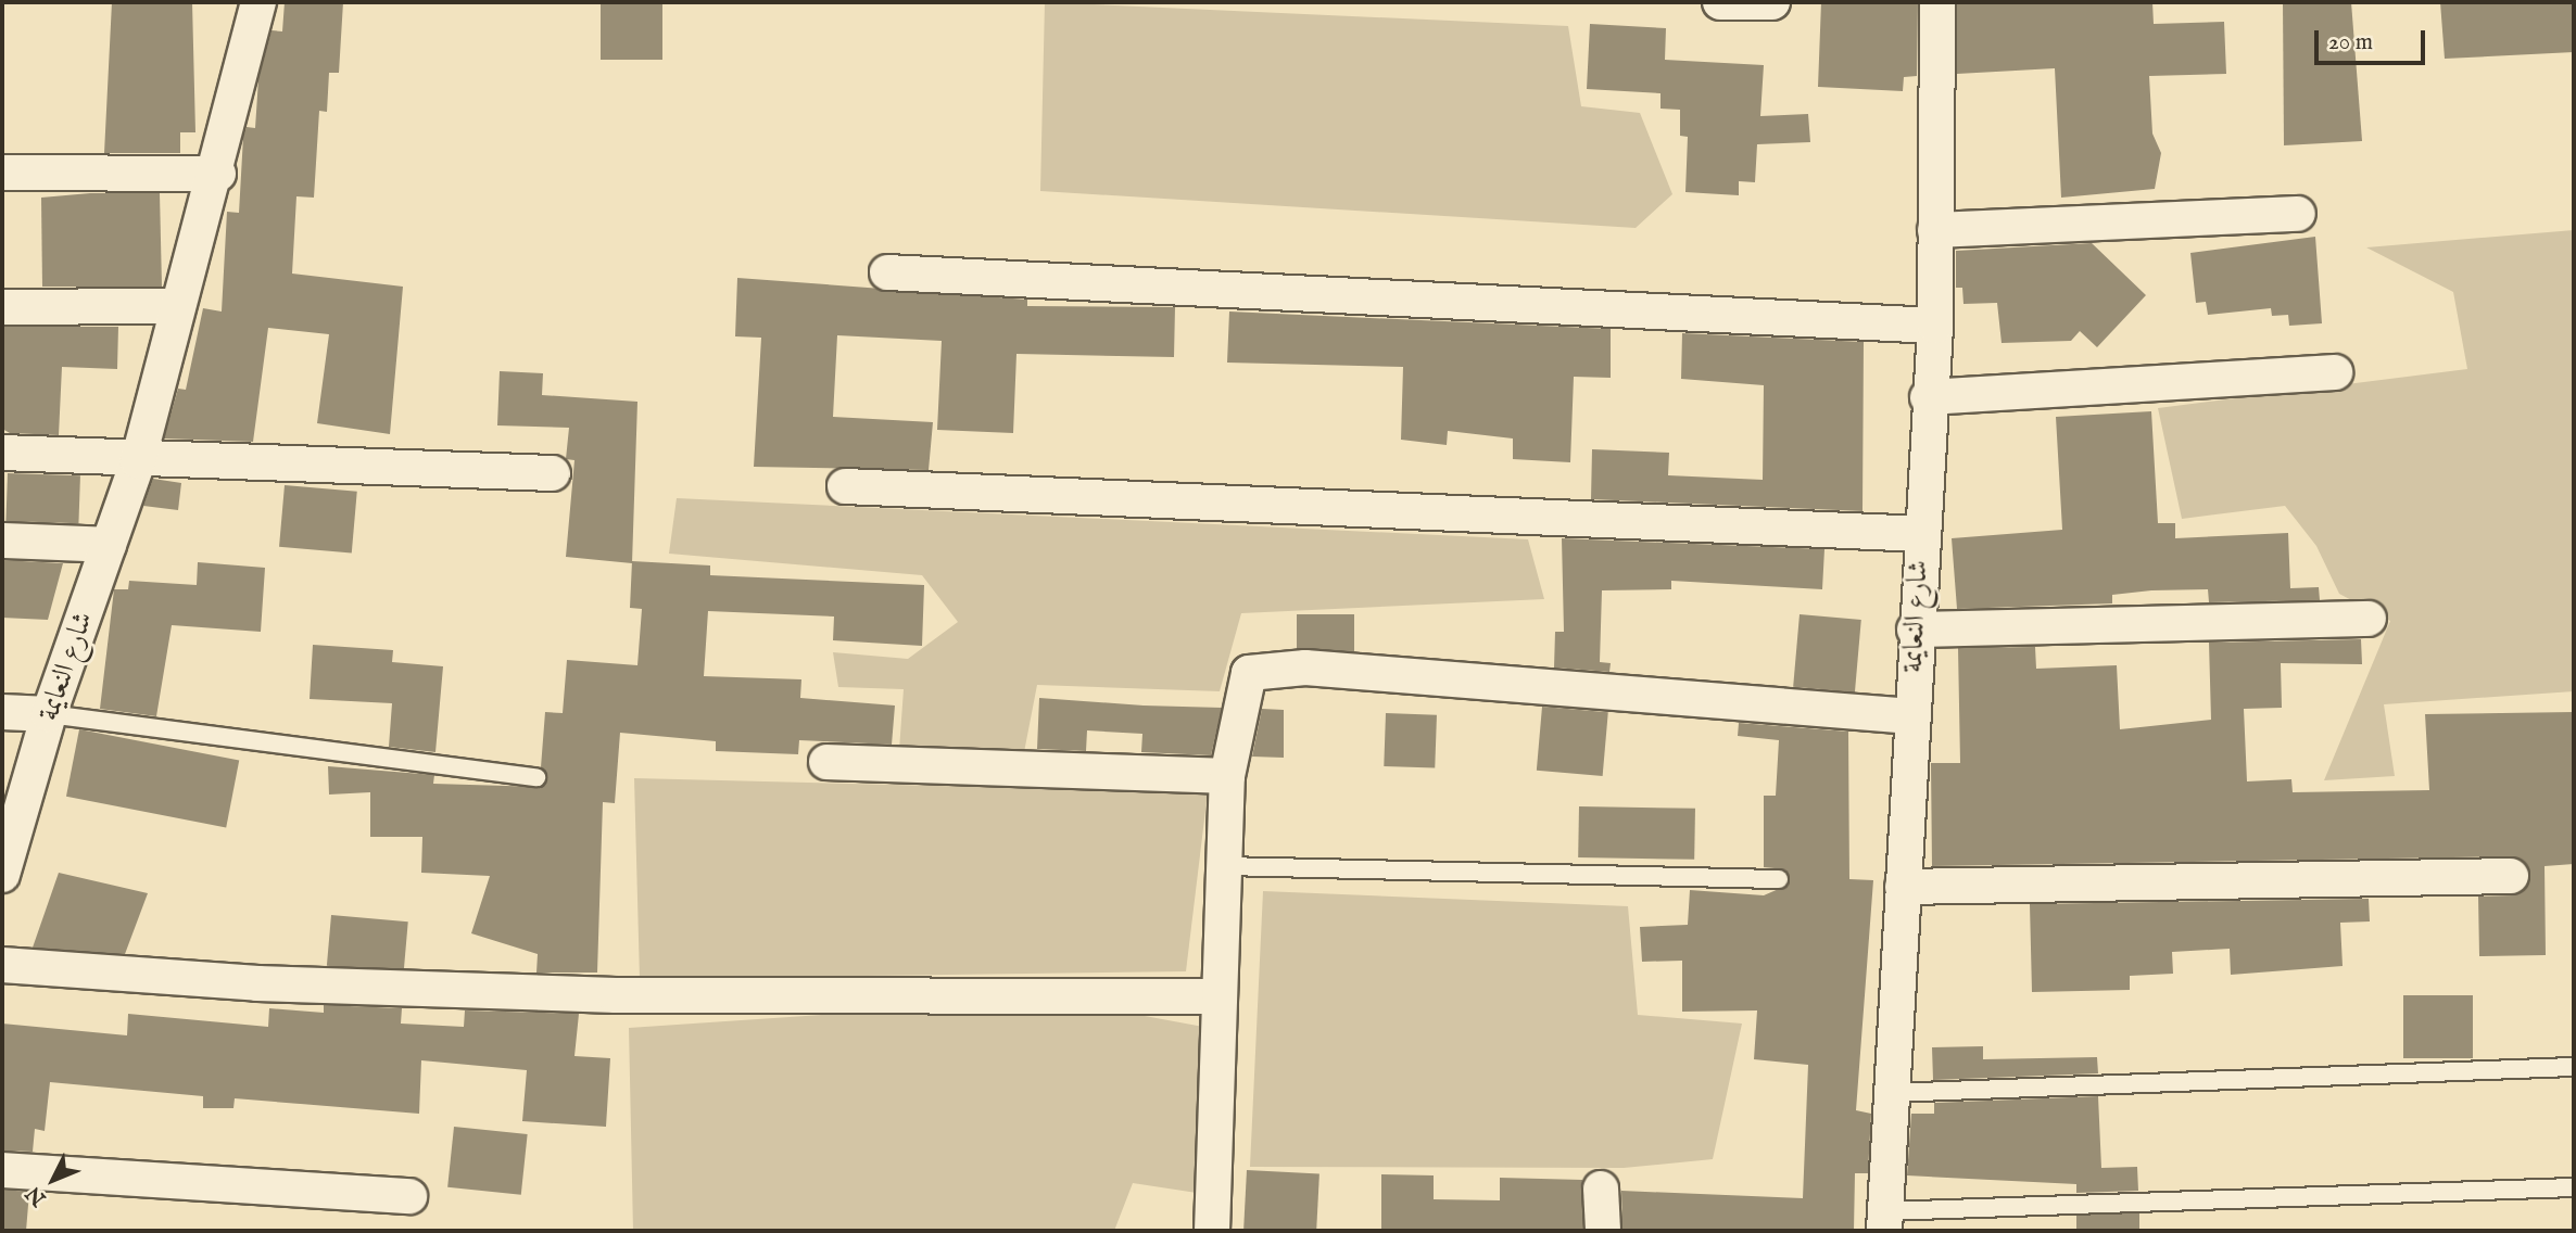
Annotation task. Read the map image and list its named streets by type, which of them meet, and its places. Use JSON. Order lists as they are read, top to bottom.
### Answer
{
  "streets": {
    "street": ["شارع النعايمة"]
  },
  "scale_bar": "20 m",
  "north": "bottom left"
}
